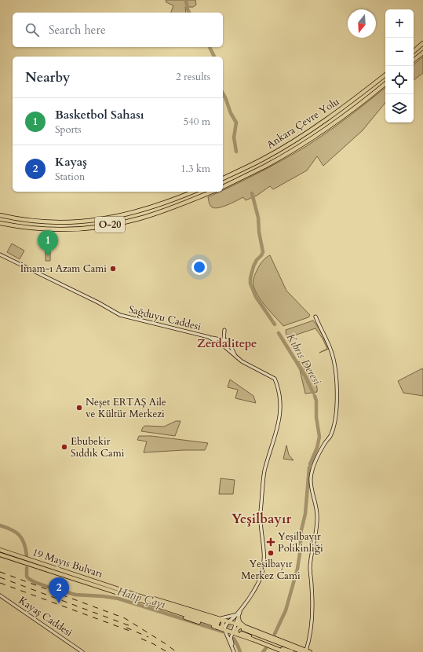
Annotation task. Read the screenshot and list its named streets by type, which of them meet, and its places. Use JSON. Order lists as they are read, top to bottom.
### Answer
{
  "streets": {
    "highway": ["Ankara Çevre Yolu", "O-20", "19 Mayıs Bulvarı"],
    "street": ["Sağduyu Caddesi", "Kayaş Caddesi"]
  },
  "districts": ["Zerdalitepe", "Yeşilbayır"],
  "water": ["Kıbrıs Deresi", "Hatip Çayı"],
  "places": {
    "other": [
      "İmam-ı Azam Cami",
      "Neşet ERTAŞ Aile ve Kültür Merkezi",
      "Ebubekir Sıddık Cami",
      "Yeşilbayır Merkez Cami"
    ],
    "health": ["Yeşilbayır Polikinliği"]
  },
  "north": "bottom",
  "page": {
    "map_buttons": ["+", "−"],
    "search": "Search here",
    "heading": ["Nearby", "2 results"],
    "list": [
      {
        "mark": "1",
        "name": "Basketbol Sahası",
        "note": "Sports",
        "value": "540 m"
      },
      {
        "mark": "2",
        "name": "Kayaş",
        "note": "Station",
        "value": "1.3 km"
      }
    ],
    "pins": ["1", "2"]
  }
}
